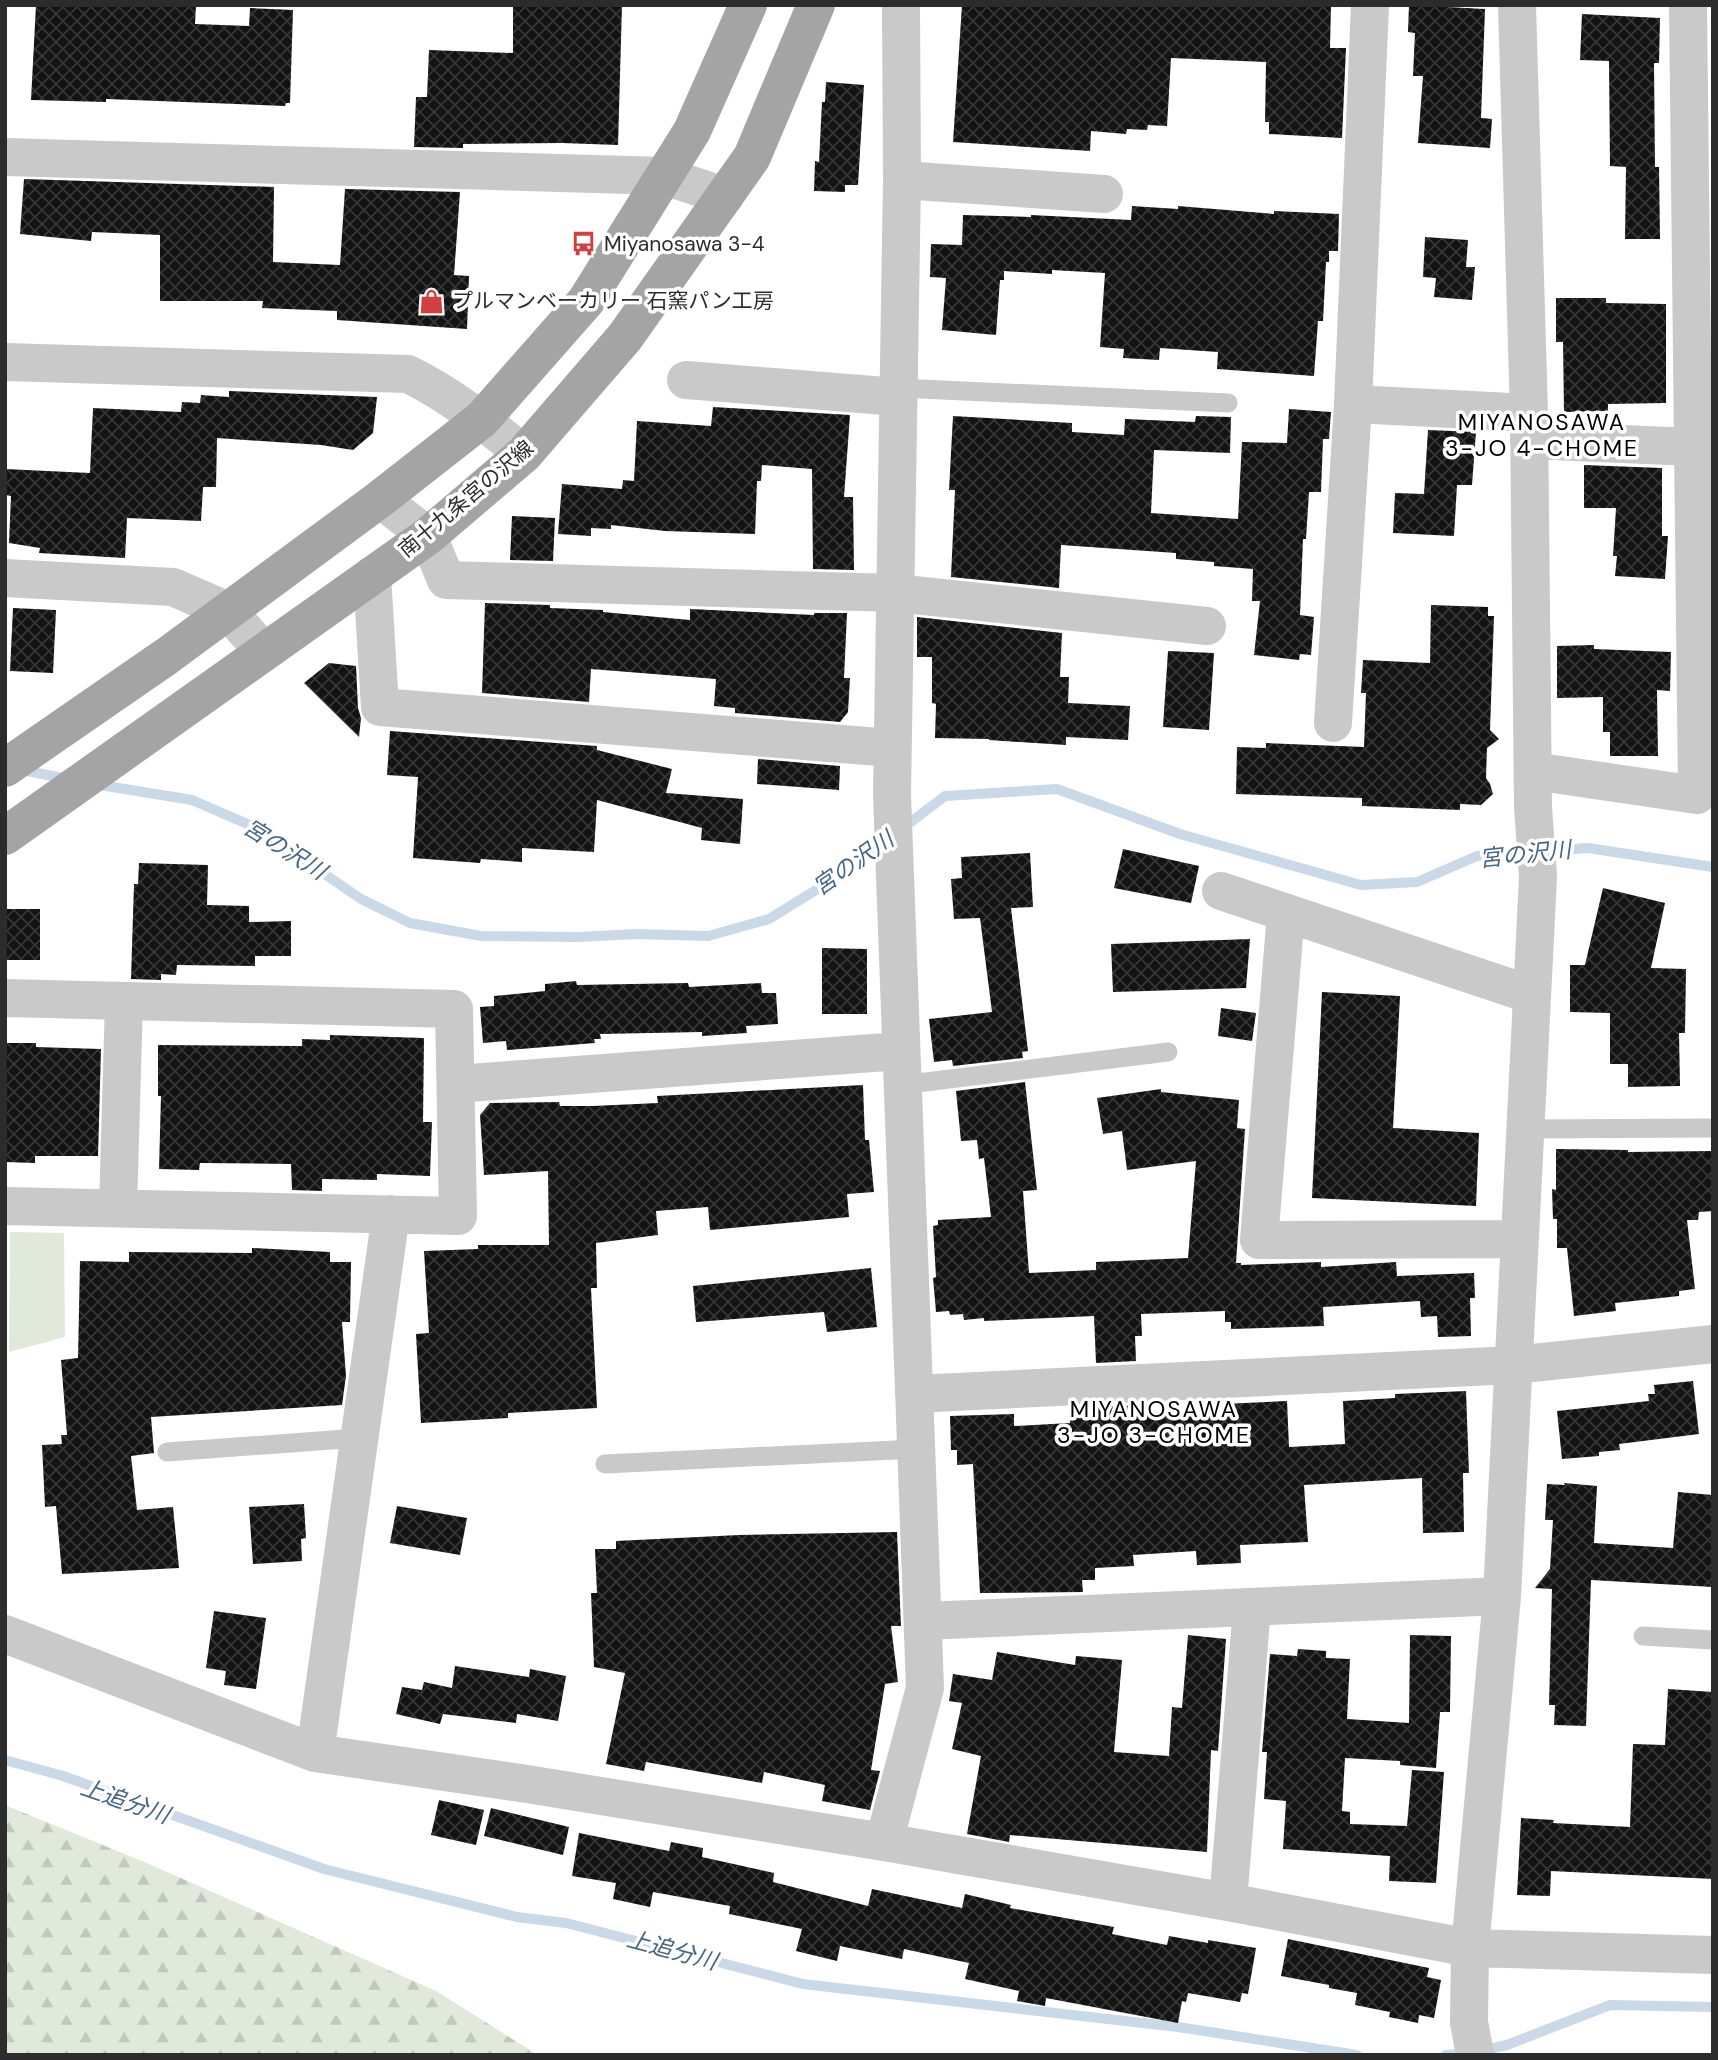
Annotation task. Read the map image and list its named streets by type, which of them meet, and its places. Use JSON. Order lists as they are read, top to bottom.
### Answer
{
  "streets": {
    "main road": ["南十九条宮の沢線"]
  },
  "districts": ["MIYANOSAWA 3-JO 4-CHOME", "MIYANOSAWA 3-JO 3-CHOME"],
  "water": ["宮の沢川", "上追分川"],
  "places": {
    "bus stop": ["Miyanosawa 3-4"],
    "shop": ["プルマンベーカリー 石窯パン工房"]
  }
}
